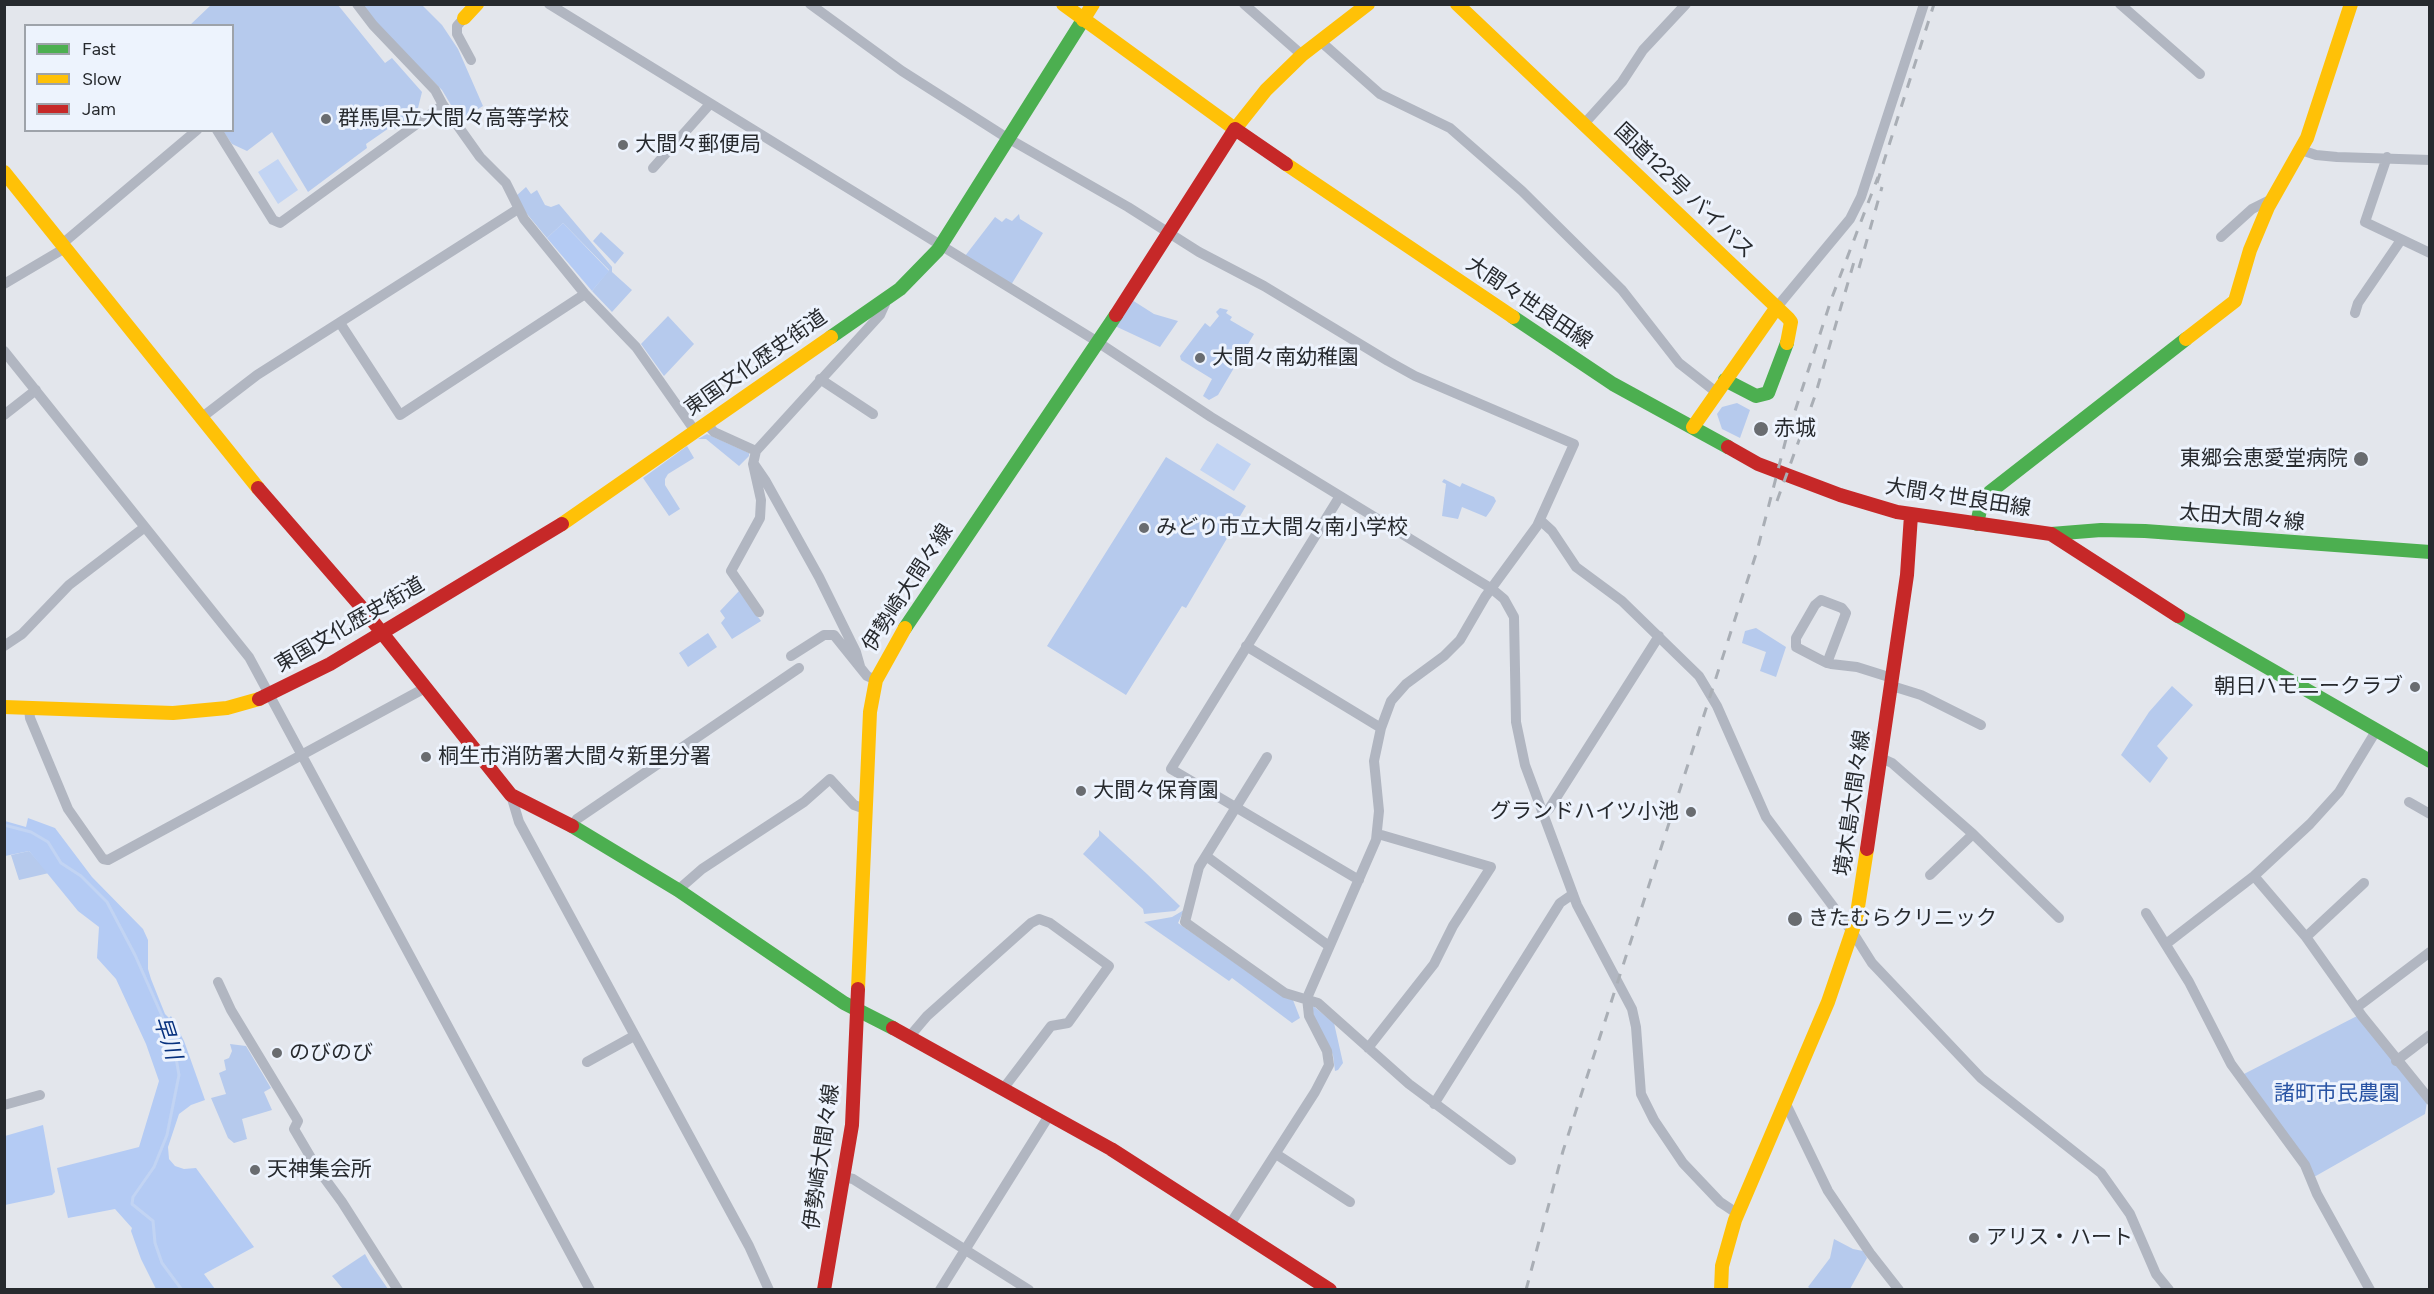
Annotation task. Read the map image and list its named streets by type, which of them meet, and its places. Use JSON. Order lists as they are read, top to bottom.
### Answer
{
  "streets": {
    "main road": [
      "国道122号 バイパス",
      "大間々世良田線",
      "東国文化歴史街道",
      "太田大間々線",
      "伊勢崎大間々線",
      "境木島大間々線"
    ]
  },
  "crossings": [
    ["大間々世良田線", "太田大間々線"],
    ["大間々世良田線", "伊勢崎大間々線"],
    ["大間々世良田線", "境木島大間々線"]
  ],
  "water": ["早川"],
  "parks": ["諸町市民農園"],
  "places": [
    "群馬県立大間々高等学校",
    "大間々郵便局",
    "大間々南幼稚園",
    "赤城",
    "東郷会恵愛堂病院",
    "みどり市立大間々南小学校",
    "朝日ハモ二ークラブ",
    "桐生市消防署大間々新里分署",
    "大間々保育園",
    "グランドハイツ小池",
    "きたむらクリニック",
    "のびのび",
    "天神集会所",
    "アリス・ハート"
  ],
  "legend": ["Fast", "Slow", "Jam"]
}
